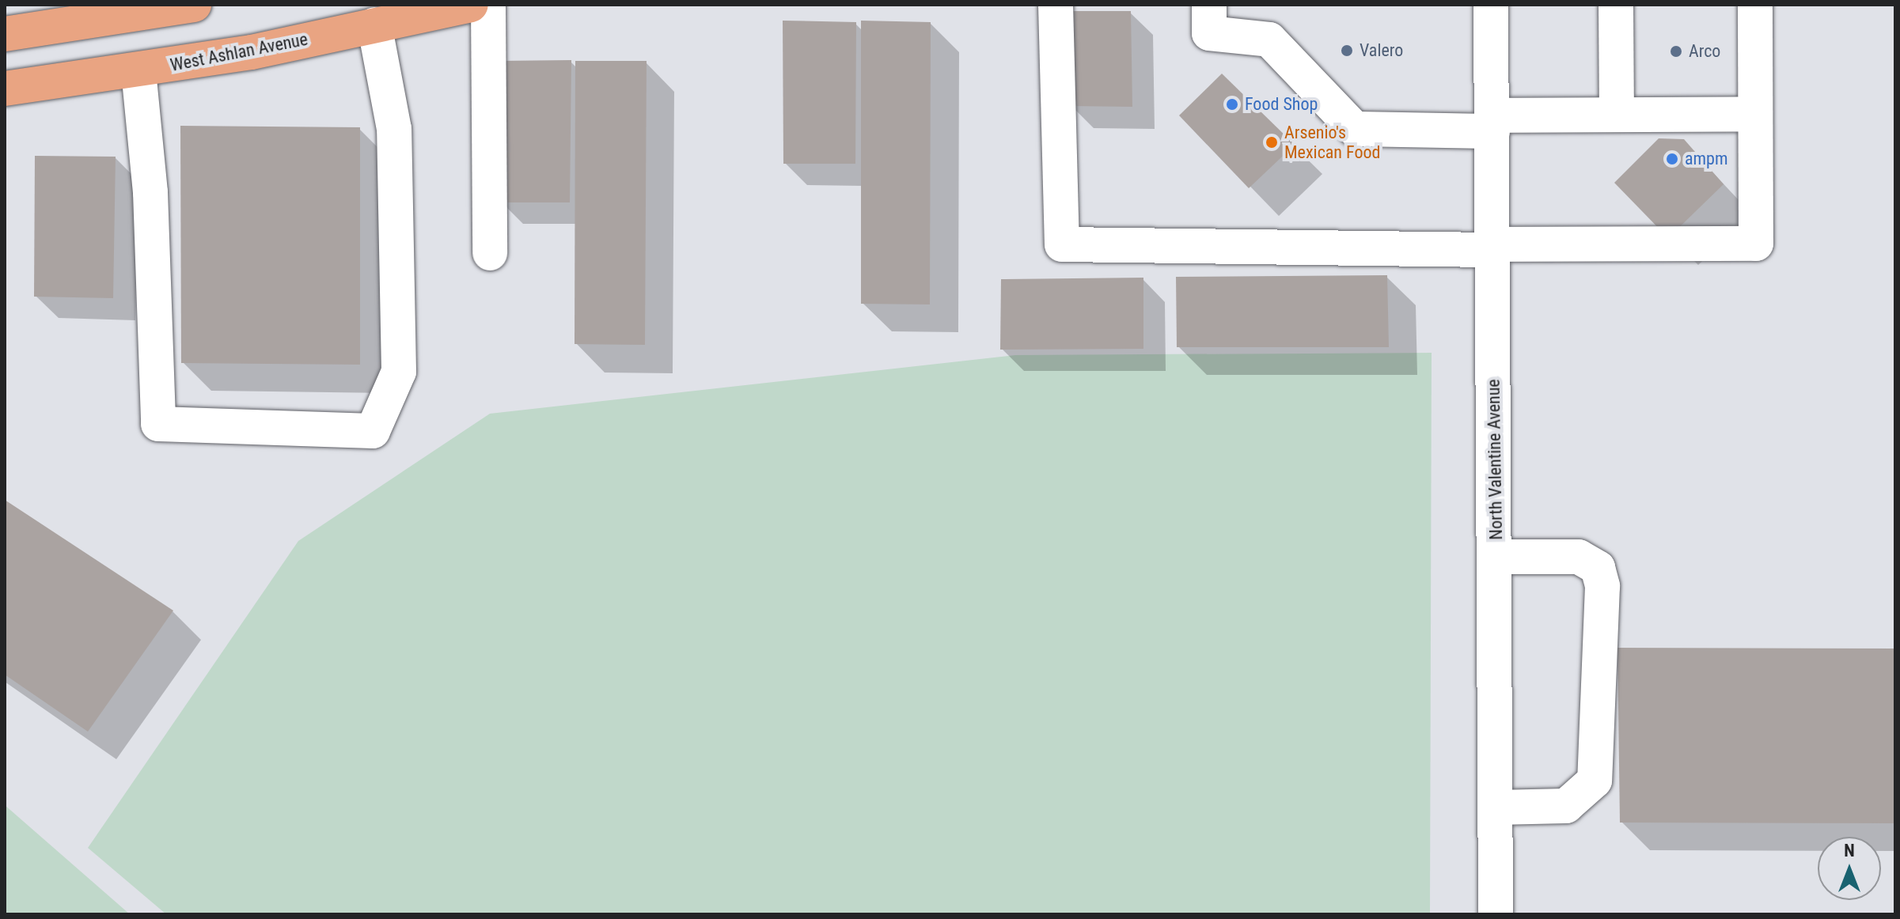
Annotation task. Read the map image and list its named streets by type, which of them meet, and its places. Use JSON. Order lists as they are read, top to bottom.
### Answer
{
  "streets": {
    "main road": ["West Ashlan Avenue"],
    "street": ["North Valentine Avenue"]
  },
  "places": [
    "Valero",
    "Arco",
    "Food Shop",
    "Arsenio's Mexican Food",
    "ampm"
  ],
  "north": "top"
}
